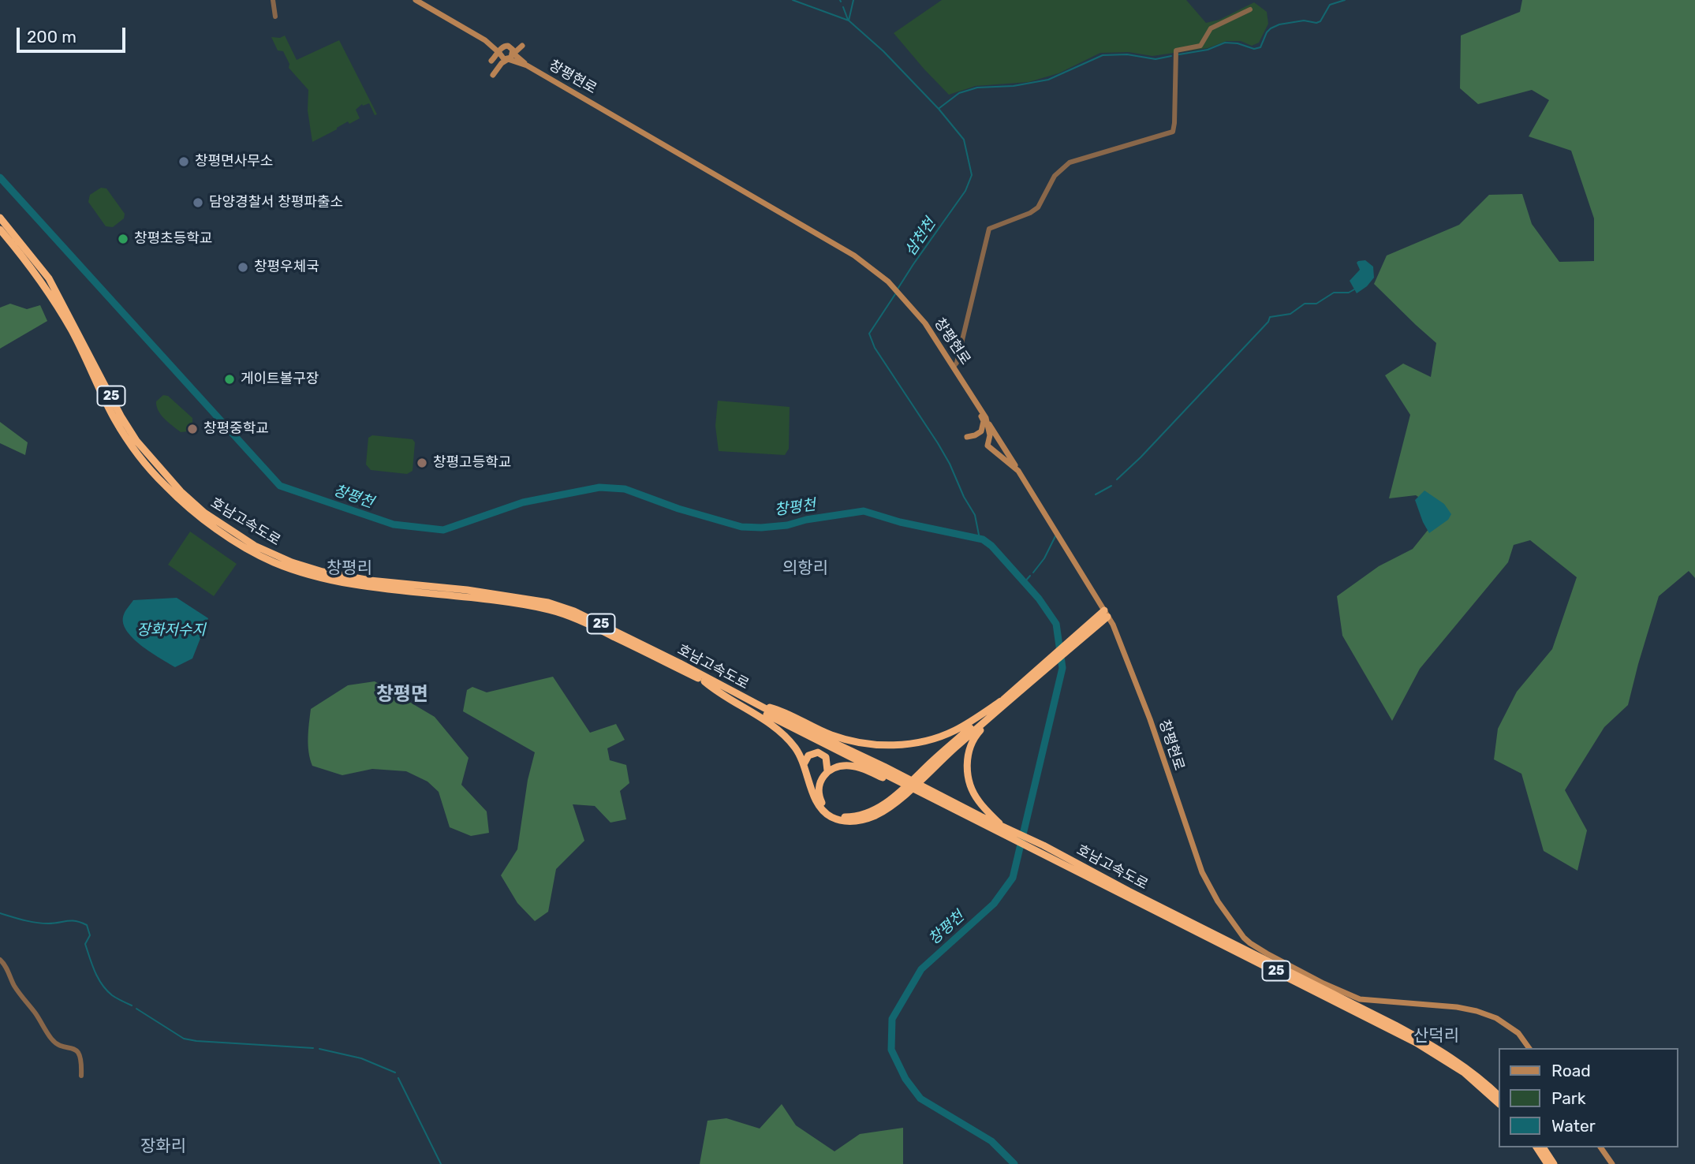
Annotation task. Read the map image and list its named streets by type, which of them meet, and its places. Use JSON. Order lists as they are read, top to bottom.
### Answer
{
  "streets": {
    "highway": ["25", "호남고속도로"],
    "main road": ["창평현로"]
  },
  "districts": [
    "창평리",
    "의항리",
    "창평면",
    "산덕리",
    "장화리"
  ],
  "water": ["삼천천", "창평천", "장화저수지"],
  "places": [
    "창평면사무소",
    "담양경찰서 창평파출소",
    "창평초등학교",
    "창평우체국",
    "게이트볼구장",
    "창평중학교",
    "창평고등학교"
  ],
  "legend": ["Road", "Park", "Water"],
  "scale_bar": "200 m"
}
